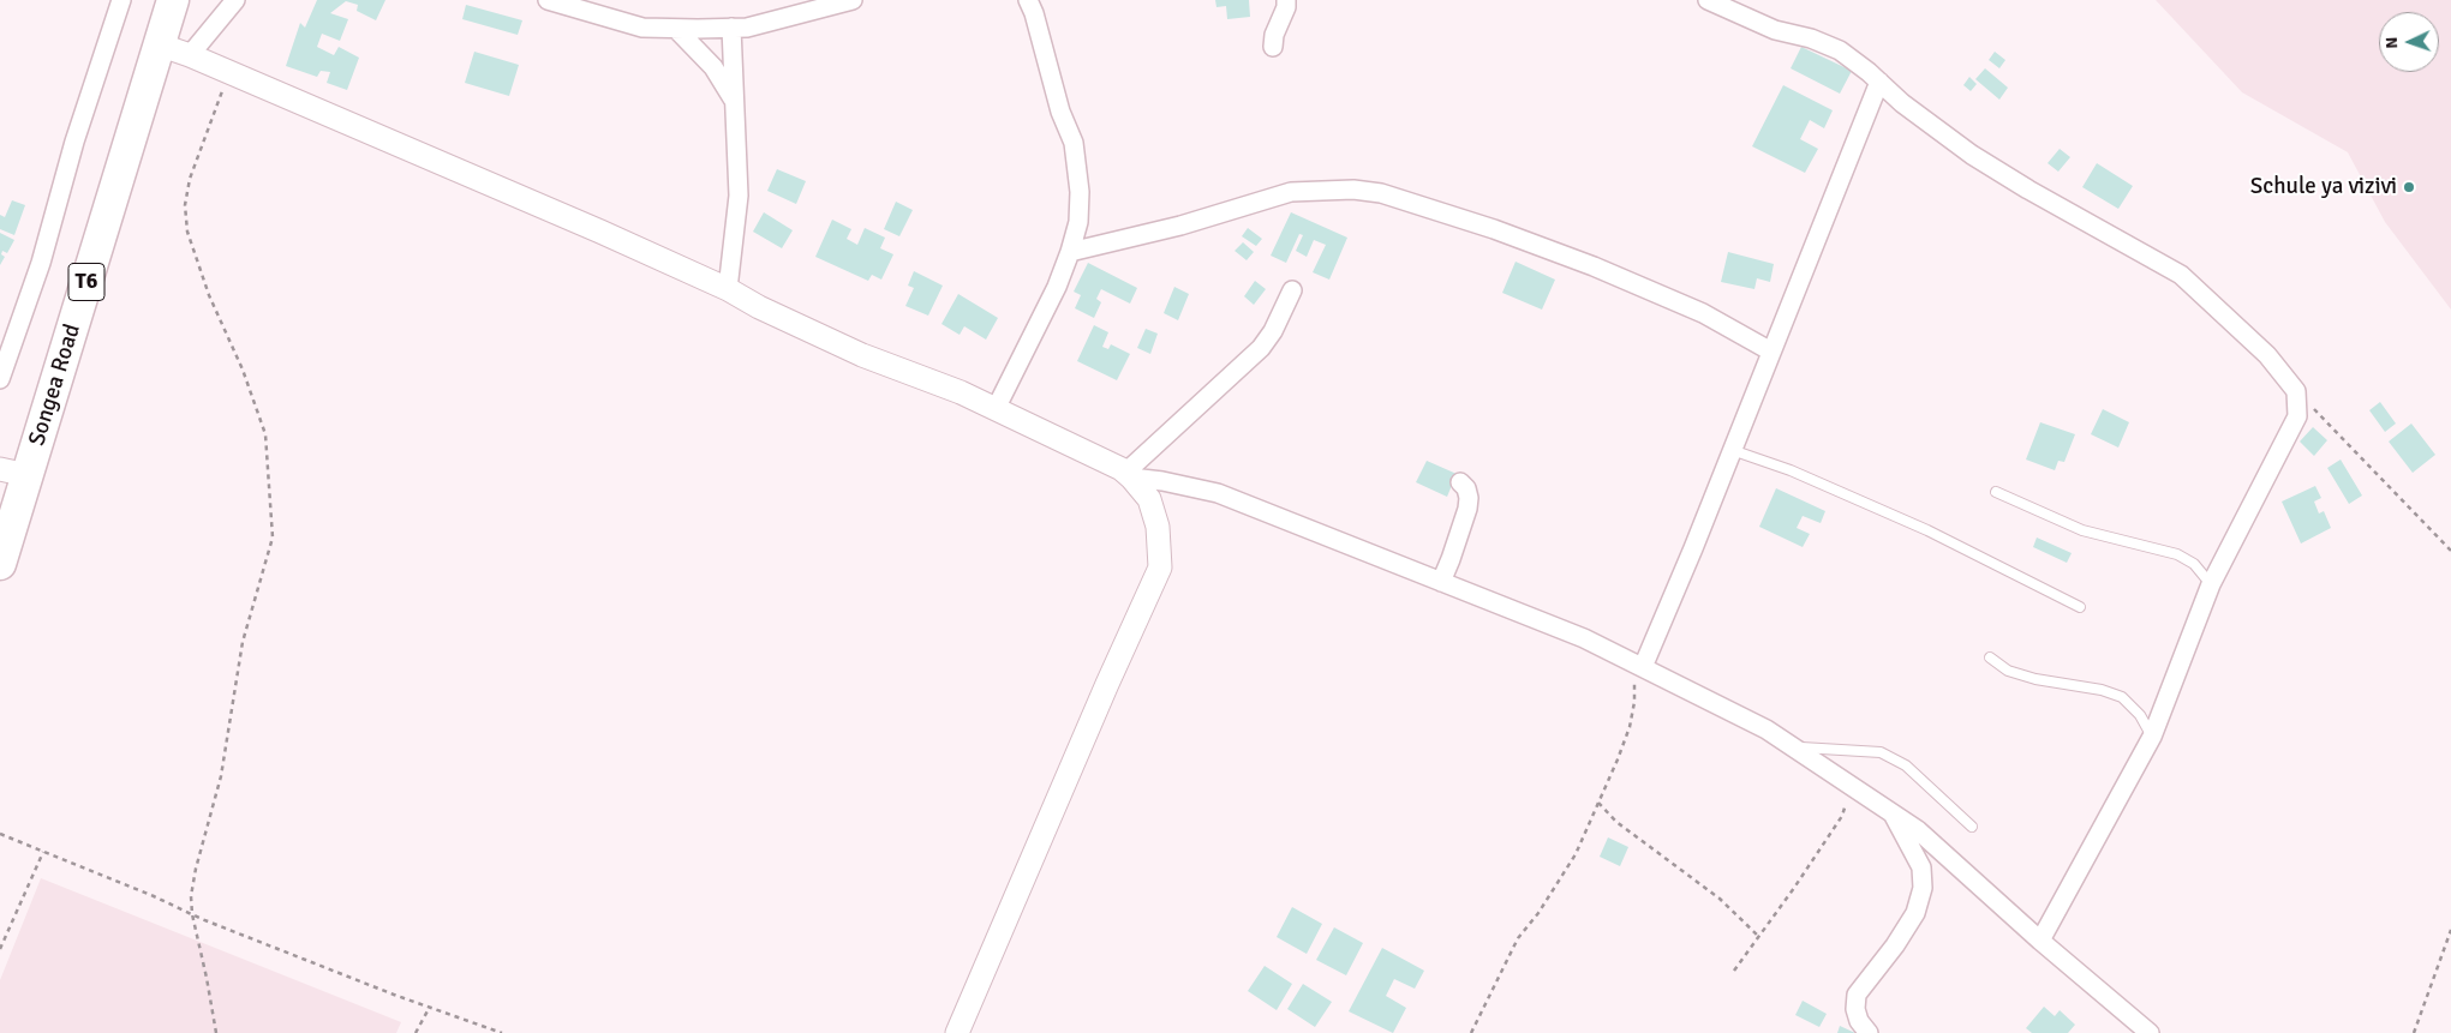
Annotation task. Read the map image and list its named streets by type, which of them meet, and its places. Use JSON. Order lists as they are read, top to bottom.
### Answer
{
  "streets": {
    "highway": ["T6", "Songea Road"]
  },
  "places": ["Schule ya vizivi"],
  "north": "left"
}
